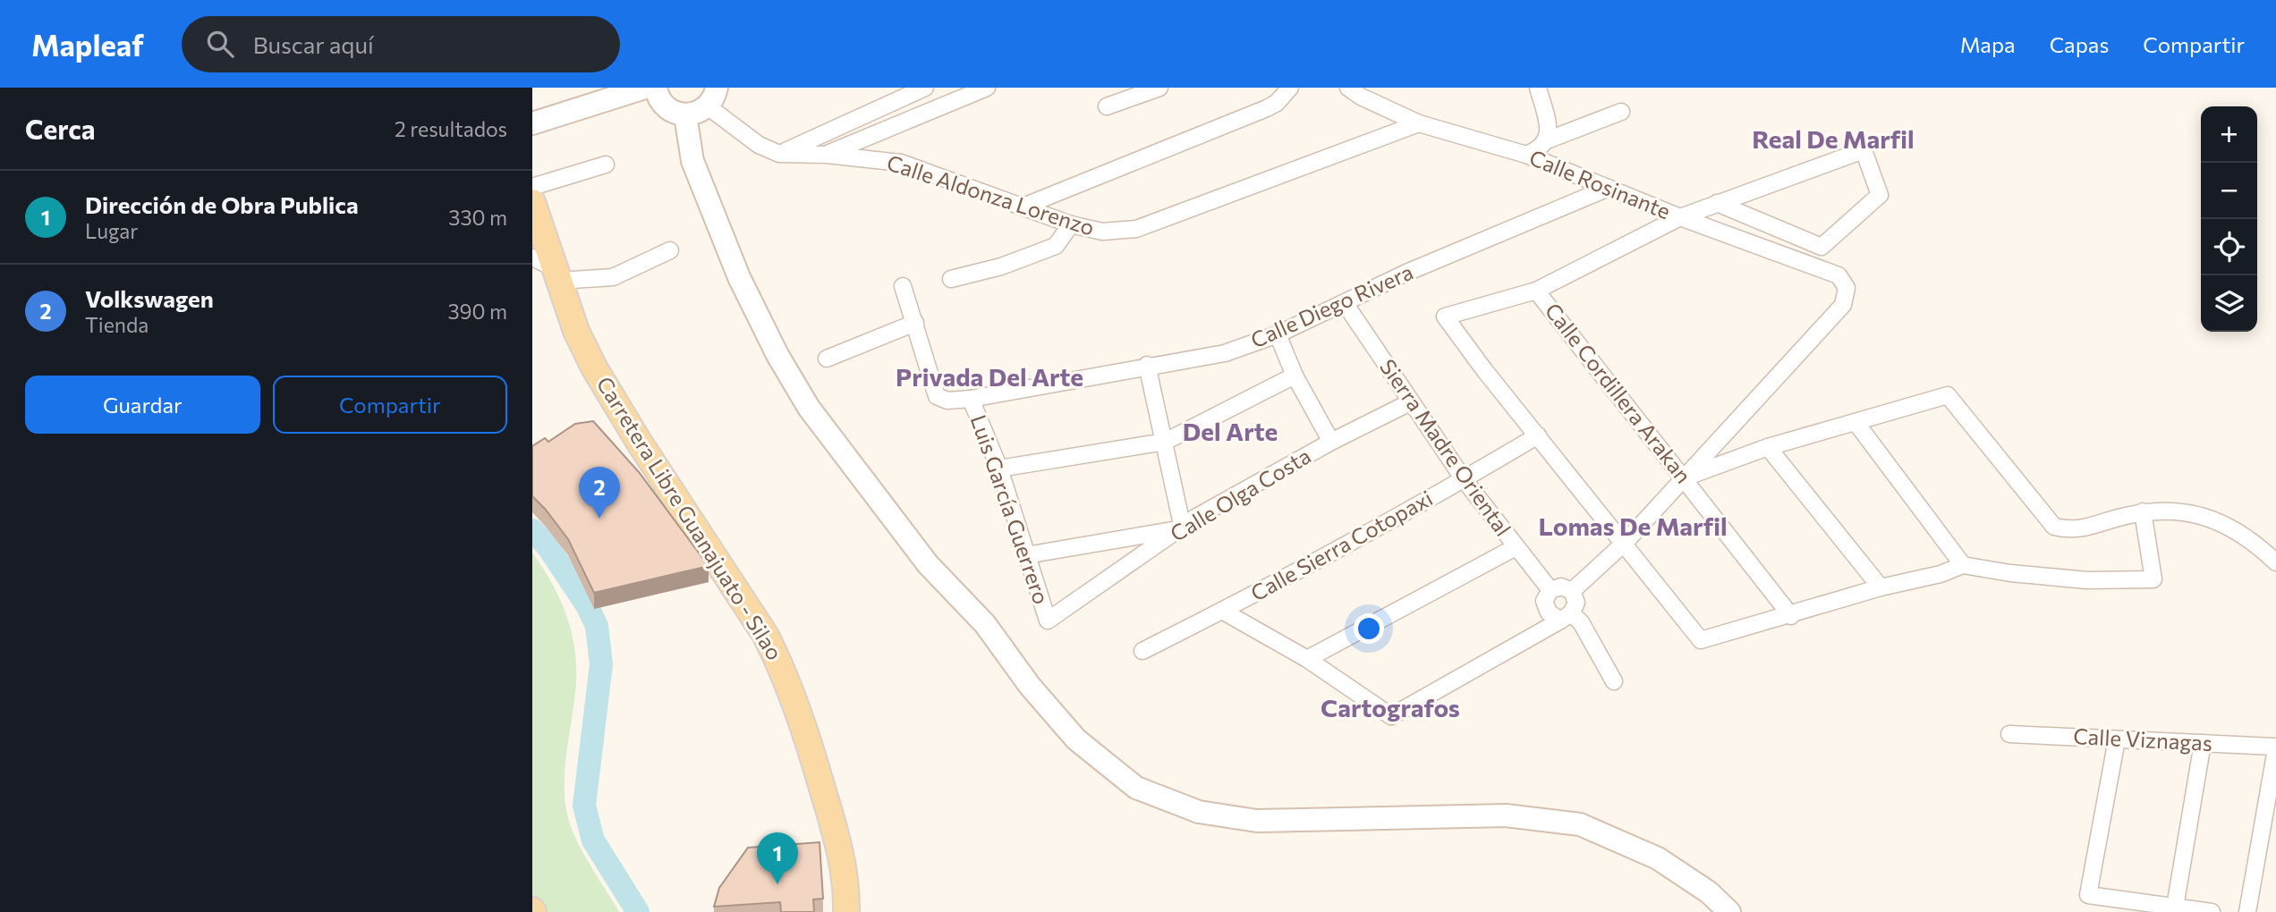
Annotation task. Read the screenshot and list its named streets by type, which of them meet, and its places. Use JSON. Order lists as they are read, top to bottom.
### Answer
{
  "streets": {
    "main road": ["Carretera Libre Guanajuato - Silao"],
    "street": [
      "Calle Rosinante",
      "Calle Aldonza Lorenzo",
      "Calle Diego Rivera",
      "Calle Cordillera Arakan",
      "Sierra Madre Oriental",
      "Calle Olga Costa",
      "Luis García Guerrero",
      "Calle Sierra Cotopaxi",
      "Calle Viznagas"
    ]
  },
  "crossings": [
    ["Calle Rosinante", "Calle Aldonza Lorenzo"],
    ["Calle Rosinante", "Calle Diego Rivera"],
    ["Calle Rosinante", "Calle Cordillera Arakan"],
    ["Calle Diego Rivera", "Sierra Madre Oriental"],
    ["Calle Diego Rivera", "Luis García Guerrero"],
    ["Sierra Madre Oriental", "Calle Olga Costa"],
    ["Sierra Madre Oriental", "Calle Sierra Cotopaxi"],
    ["Calle Olga Costa", "Luis García Guerrero"]
  ],
  "districts": [
    "Real De Marfil",
    "Privada Del Arte",
    "Del Arte",
    "Lomas De Marfil",
    "Cartografos"
  ],
  "page": {
    "header": "Mapleaf",
    "search": "Buscar aquí",
    "nav": ["Mapa", "Capas", "Compartir"],
    "heading": ["Cerca", "2 resultados"],
    "map_buttons": ["+", "−"],
    "list": [
      {
        "mark": "1",
        "name": "Dirección de Obra Publica",
        "note": "Lugar",
        "value": "330 m"
      },
      {
        "mark": "2",
        "name": "Volkswagen",
        "note": "Tienda",
        "value": "390 m"
      }
    ],
    "buttons": ["Guardar", "Compartir"],
    "pins": ["2", "1"]
  }
}
